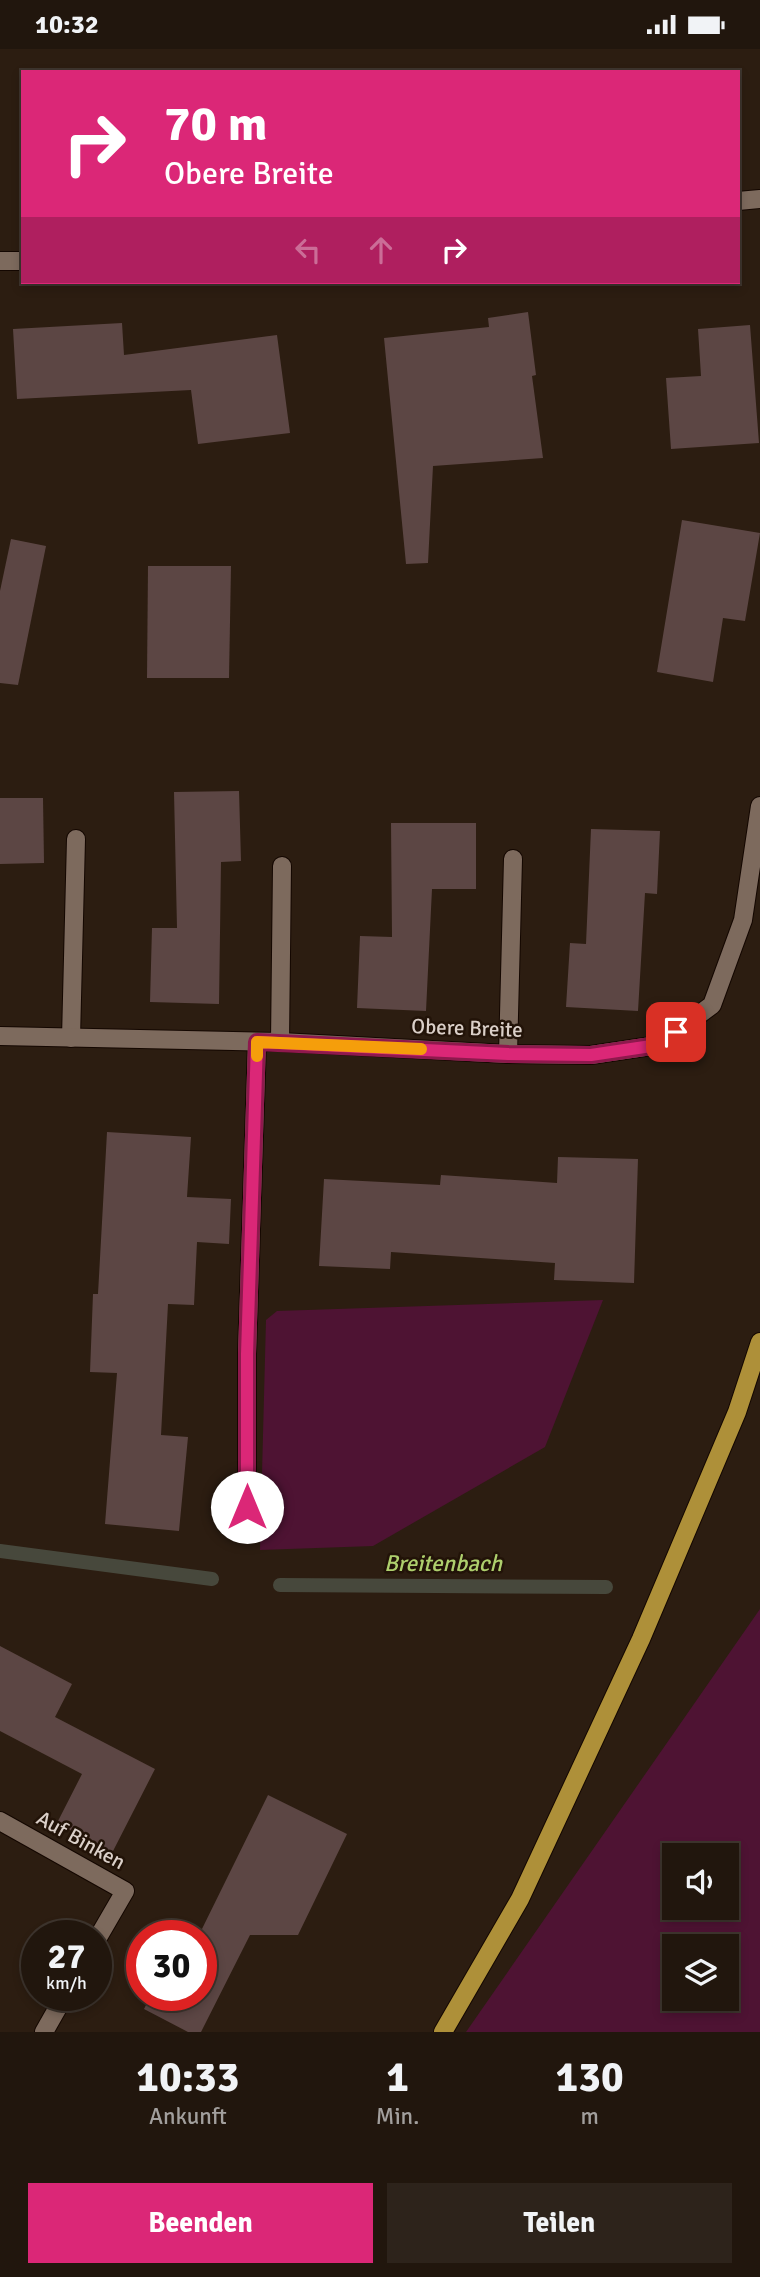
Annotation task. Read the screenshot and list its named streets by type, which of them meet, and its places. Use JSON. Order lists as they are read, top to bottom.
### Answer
{
  "streets": {
    "street": ["Obere Breite", "Auf Binken"]
  },
  "water": ["Breitenbach"],
  "page": {
    "status": "10:32",
    "turn": ["70 m", "Obere Breite"],
    "speed": "27 km/h",
    "limit": "30",
    "eta": [
      "10:33",
      "Ankunft",
      "1",
      "Min.",
      "130",
      "m"
    ],
    "buttons": ["Beenden", "Teilen"]
  }
}
